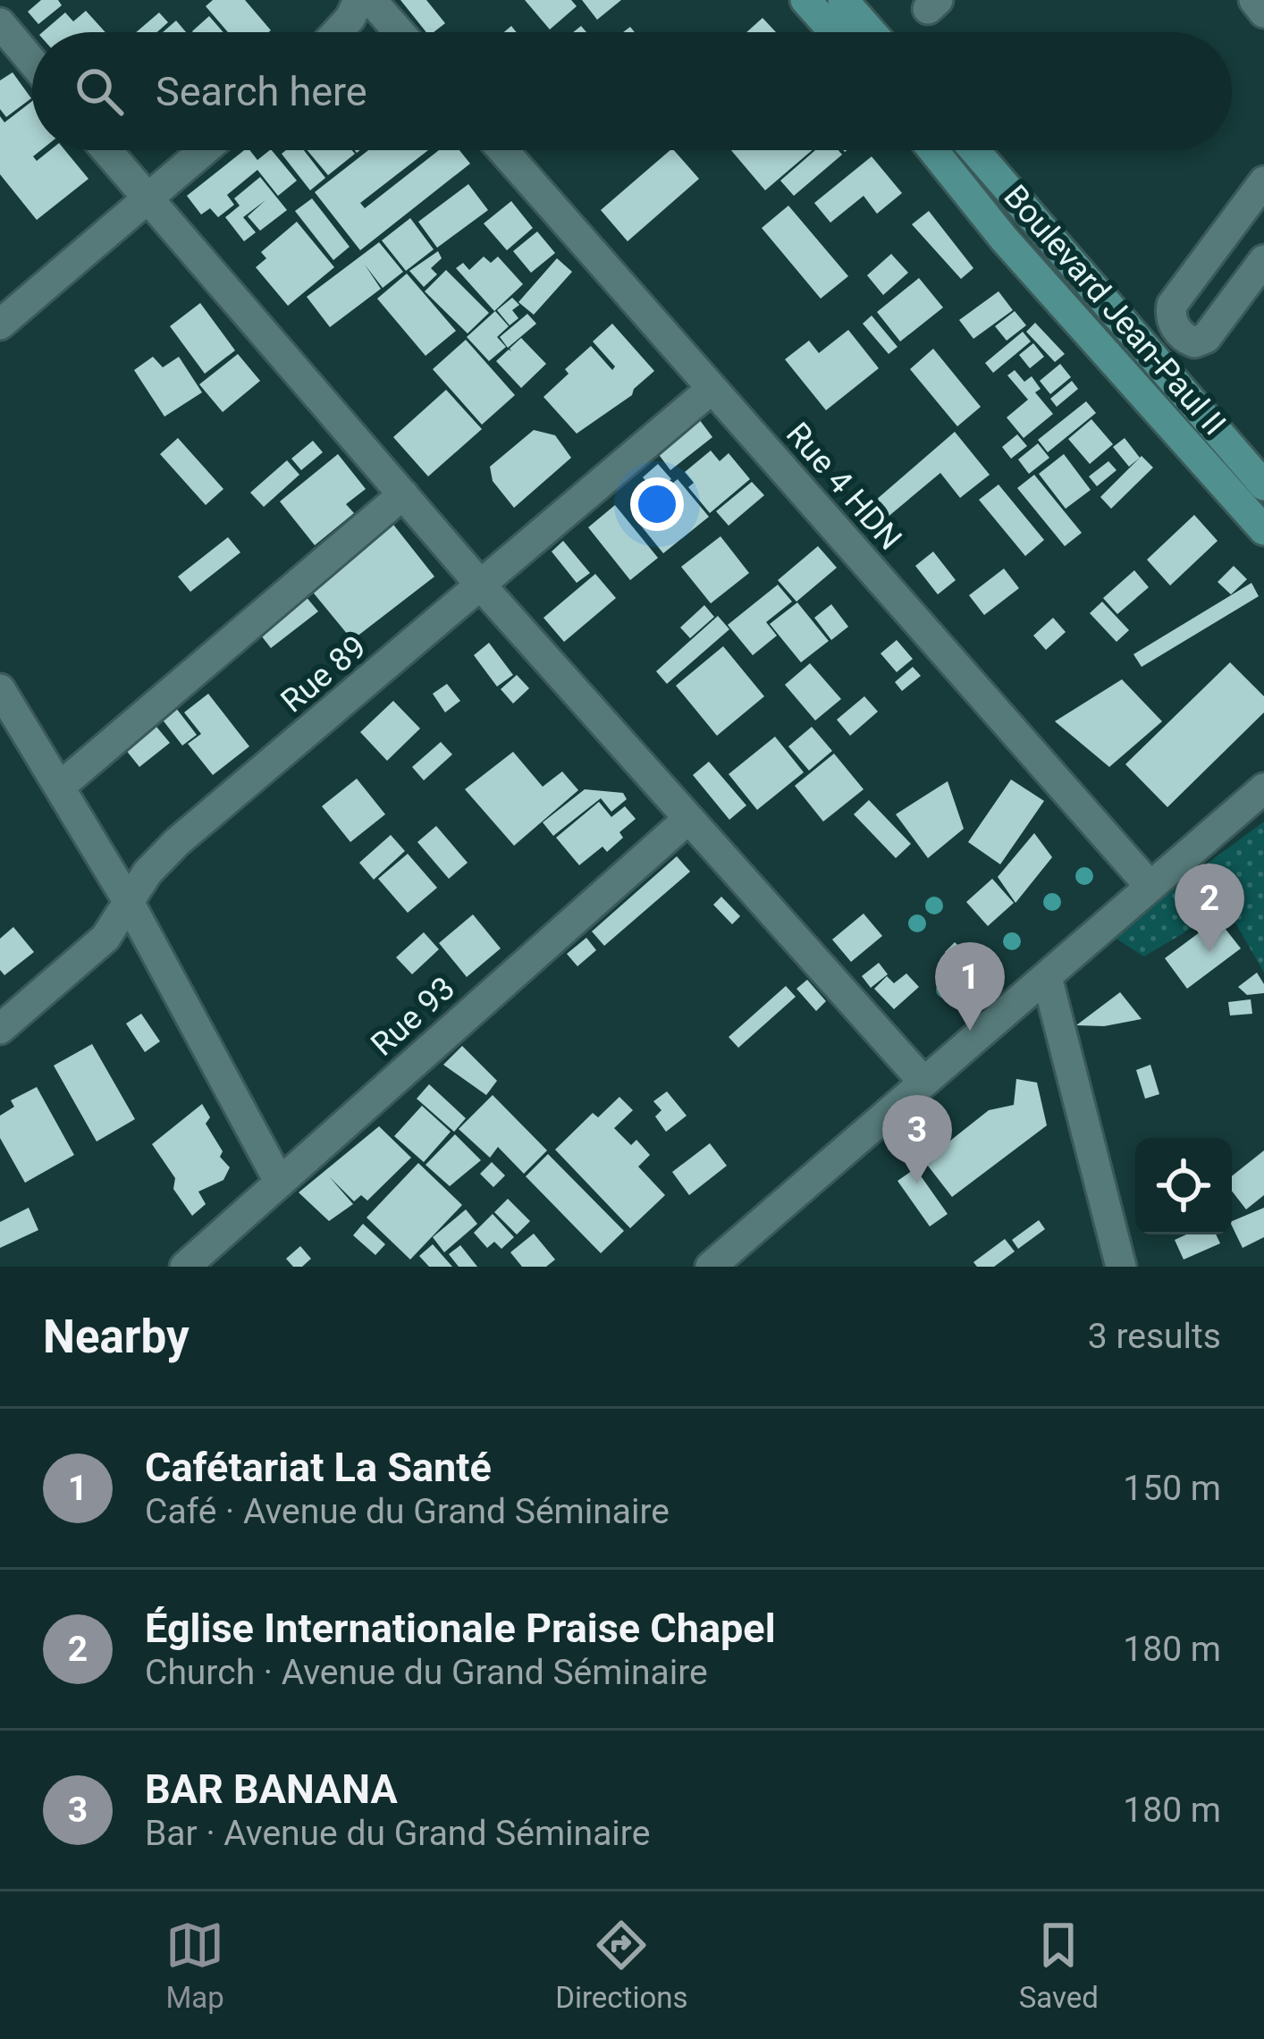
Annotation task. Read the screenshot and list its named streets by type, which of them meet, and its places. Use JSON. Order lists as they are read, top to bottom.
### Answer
{
  "streets": {
    "main road": ["Boulevard Jean-Paul II"],
    "street": ["Rue 4 HDN", "Rue 89", "Rue 93"]
  },
  "crossings": [
    ["Rue 4 HDN", "Rue 89"]
  ],
  "page": {
    "search": "Search here",
    "pins": ["2", "1", "3"],
    "heading": ["Nearby", "3 results"],
    "list": [
      {
        "mark": "1",
        "name": "Cafétariat La Santé",
        "note": "Café · Avenue du Grand Séminaire",
        "value": "150 m"
      },
      {
        "mark": "2",
        "name": "Église Internationale Praise Chapel",
        "note": "Church · Avenue du Grand Séminaire",
        "value": "180 m"
      },
      {
        "mark": "3",
        "name": "BAR BANANA",
        "note": "Bar · Avenue du Grand Séminaire",
        "value": "180 m"
      }
    ],
    "nav": ["Map", "Directions", "Saved"]
  }
}
